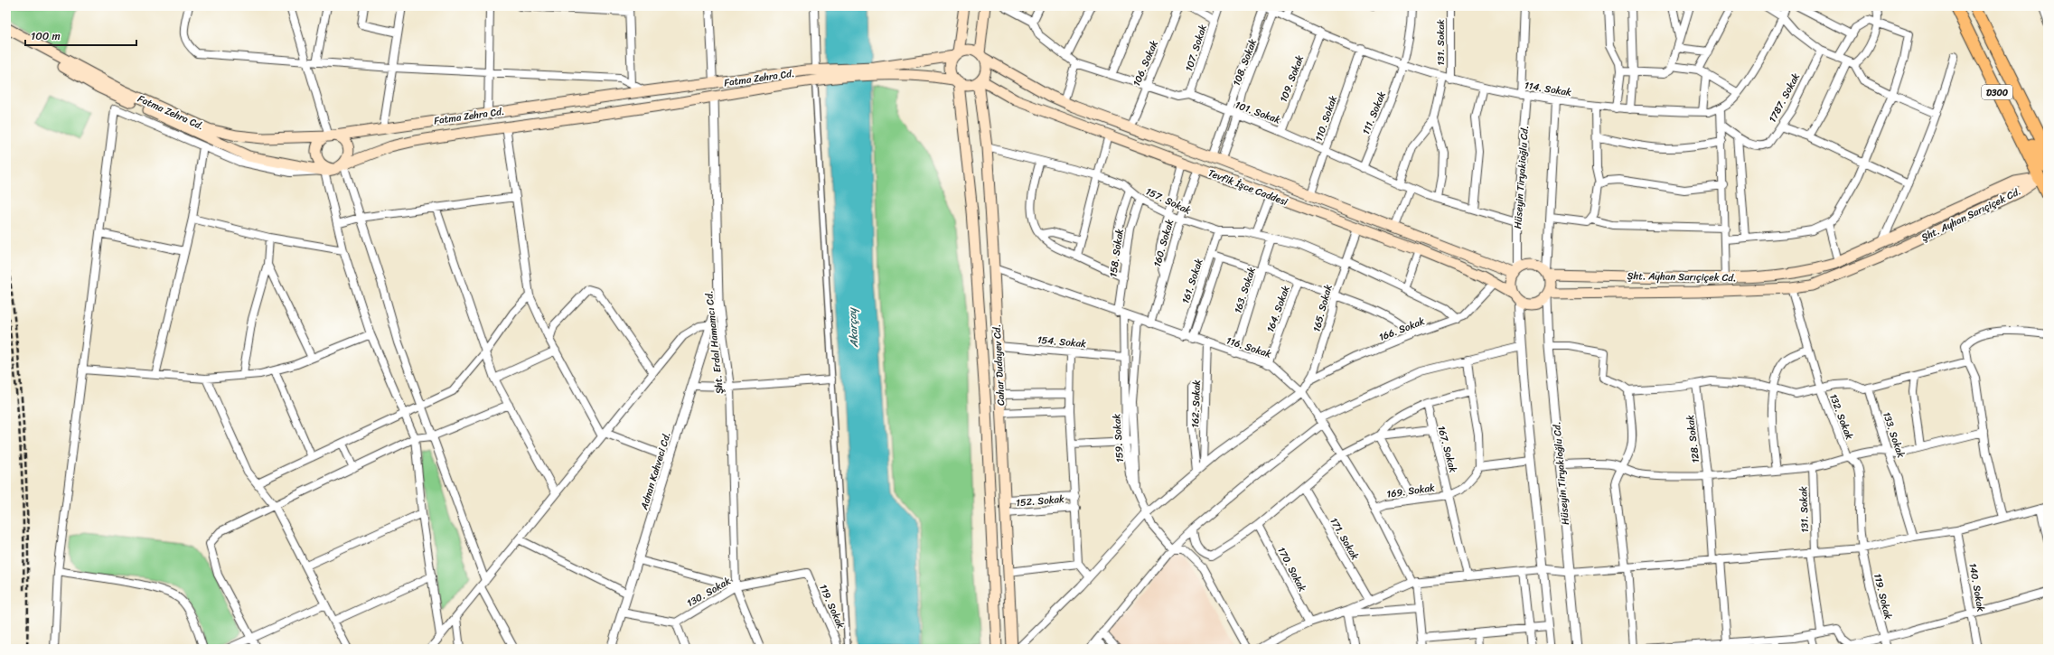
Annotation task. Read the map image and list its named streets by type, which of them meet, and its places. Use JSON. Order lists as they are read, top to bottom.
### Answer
{
  "streets": {
    "highway": ["D300"],
    "main road": [
      "Fatma Zehra Cd.",
      "Hüseyin Tiryakioğlu Cd.",
      "Tevfik İşce Caddesi",
      "Şht. Ayhan Sarıçiçek Cd.",
      "Cahar Dudayev Cd."
    ],
    "street": [
      "131. Sokak",
      "107. Sokak",
      "108. Sokak",
      "106. Sokak",
      "109. Sokak",
      "114. Sokak",
      "1787. Sokak",
      "101. Sokak",
      "111. Sokak",
      "110. Sokak",
      "157. Sokak",
      "160. Sokak",
      "158. Sokak",
      "161. Sokak",
      "163. Sokak",
      "165. Sokak",
      "164. Sokak",
      "166. Sokak",
      "154. Sokak",
      "Şht. Erdal Hamamcı Cd.",
      "116. Sokak",
      "162. Sokak",
      "132. Sokak",
      "133. Sokak",
      "159. Sokak",
      "128. Sokak",
      "167. Sokak",
      "Adnan Kahveci Cd.",
      "169. Sokak",
      "152. Sokak",
      "171. Sokak",
      "170. Sokak",
      "140. Sokak",
      "130. Sokak",
      "119. Sokak"
    ]
  },
  "crossings": [
    ["131. Sokak", "114. Sokak"],
    ["107. Sokak", "101. Sokak"],
    ["108. Sokak", "114. Sokak"],
    ["108. Sokak", "101. Sokak"],
    ["108. Sokak", "Tevfik İşce Caddesi"],
    ["106. Sokak", "101. Sokak"],
    ["106. Sokak", "Tevfik İşce Caddesi"],
    ["Fatma Zehra Cd.", "Tevfik İşce Caddesi"],
    ["Fatma Zehra Cd.", "Şht. Erdal Hamamcı Cd."],
    ["Fatma Zehra Cd.", "Cahar Dudayev Cd."],
    ["109. Sokak", "114. Sokak"],
    ["109. Sokak", "101. Sokak"],
    ["114. Sokak", "111. Sokak"],
    ["114. Sokak", "110. Sokak"],
    ["114. Sokak", "Hüseyin Tiryakioğlu Cd."],
    ["D300", "Şht. Ayhan Sarıçiçek Cd."],
    ["101. Sokak", "111. Sokak"],
    ["101. Sokak", "110. Sokak"],
    ["101. Sokak", "Hüseyin Tiryakioğlu Cd."],
    ["110. Sokak", "Tevfik İşce Caddesi"],
    ["Hüseyin Tiryakioğlu Cd.", "Tevfik İşce Caddesi"],
    ["Hüseyin Tiryakioğlu Cd.", "Şht. Ayhan Sarıçiçek Cd."],
    ["Tevfik İşce Caddesi", "Şht. Ayhan Sarıçiçek Cd."],
    ["Tevfik İşce Caddesi", "160. Sokak"],
    ["Tevfik İşce Caddesi", "165. Sokak"],
    ["Tevfik İşce Caddesi", "166. Sokak"],
    ["Tevfik İşce Caddesi", "Cahar Dudayev Cd."],
    ["157. Sokak", "160. Sokak"],
    ["157. Sokak", "158. Sokak"],
    ["157. Sokak", "161. Sokak"],
    ["157. Sokak", "165. Sokak"],
    ["157. Sokak", "166. Sokak"],
    ["157. Sokak", "Cahar Dudayev Cd."],
    ["Şht. Ayhan Sarıçiçek Cd.", "132. Sokak"],
    ["160. Sokak", "116. Sokak"],
    ["158. Sokak", "116. Sokak"],
    ["158. Sokak", "159. Sokak"],
    ["161. Sokak", "116. Sokak"],
    ["163. Sokak", "165. Sokak"],
    ["163. Sokak", "164. Sokak"],
    ["163. Sokak", "166. Sokak"],
    ["163. Sokak", "116. Sokak"],
    ["165. Sokak", "166. Sokak"],
    ["165. Sokak", "116. Sokak"],
    ["164. Sokak", "116. Sokak"],
    ["154. Sokak", "Cahar Dudayev Cd."],
    ["154. Sokak", "159. Sokak"],
    ["Şht. Erdal Hamamcı Cd.", "Adnan Kahveci Cd."],
    ["Şht. Erdal Hamamcı Cd.", "130. Sokak"],
    ["116. Sokak", "Cahar Dudayev Cd."],
    ["116. Sokak", "162. Sokak"],
    ["116. Sokak", "159. Sokak"],
    ["116. Sokak", "169. Sokak"],
    ["Cahar Dudayev Cd.", "152. Sokak"],
    ["132. Sokak", "119. Sokak"],
    ["167. Sokak", "169. Sokak"],
    ["130. Sokak", "119. Sokak"]
  ],
  "water": ["Akarçay"],
  "scale_bar": "100 m"
}
